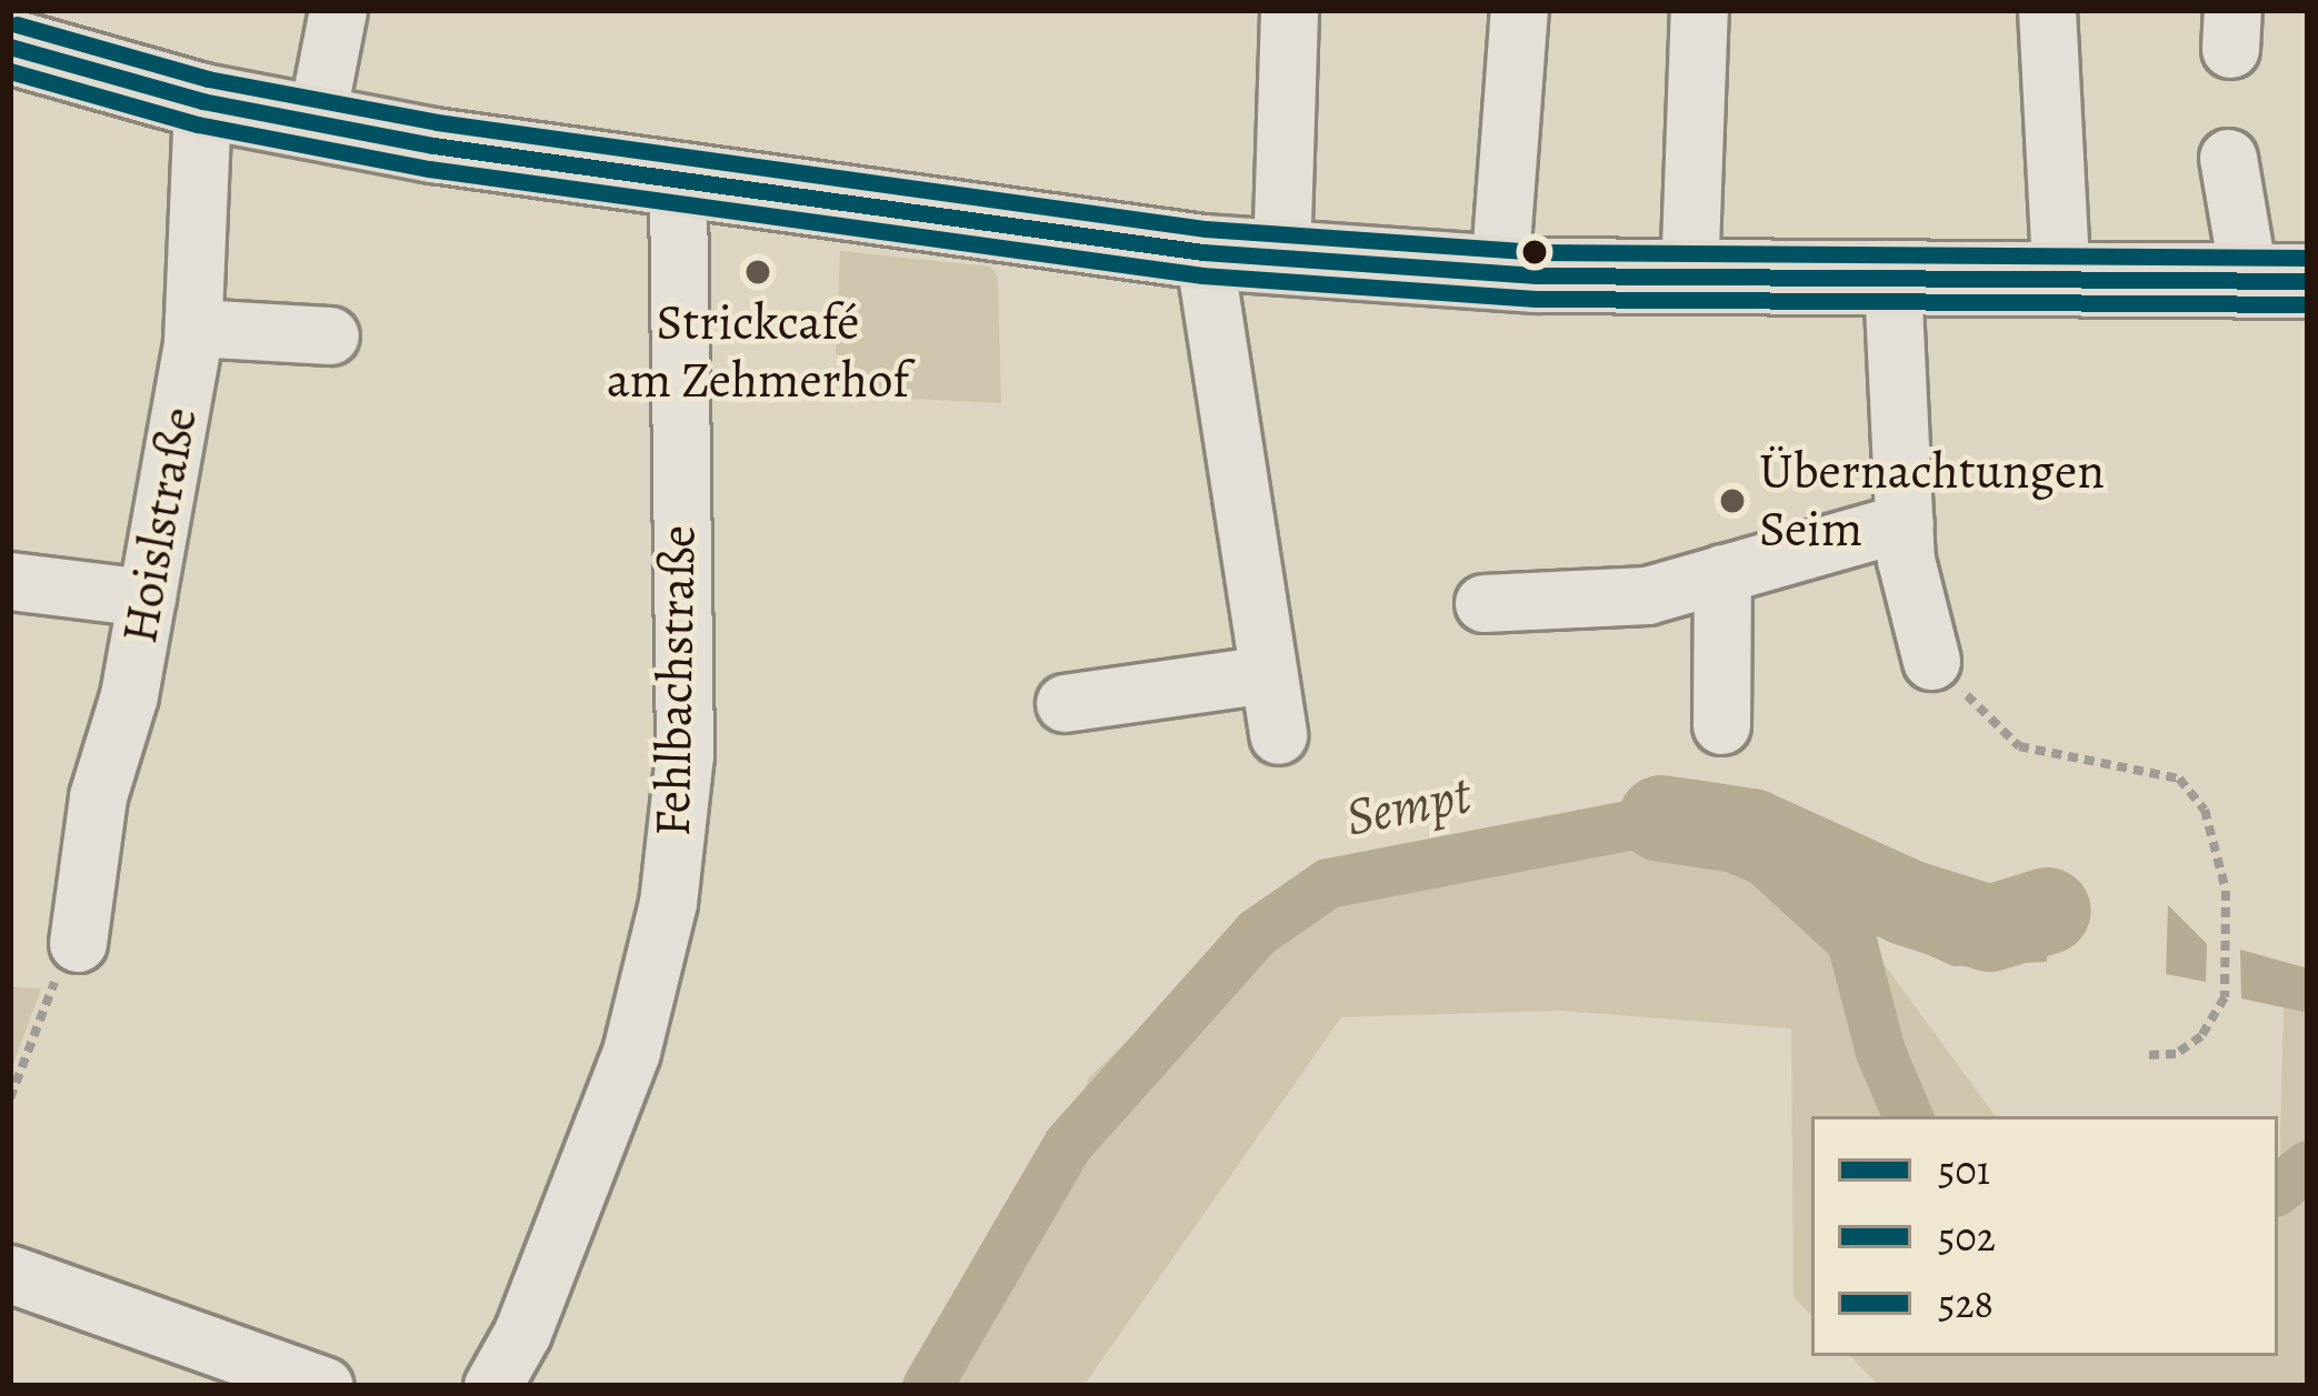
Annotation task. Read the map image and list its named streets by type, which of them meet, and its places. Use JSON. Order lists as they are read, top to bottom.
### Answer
{
  "streets": {
    "street": ["Hoislstraße", "Fehlbachstraße"]
  },
  "water": ["Sempt"],
  "places": ["Strickcafé am Zehmerhof", "Übernachtungen Seim"],
  "lines": ["transit line 528", "transit line 501", "transit line 502"],
  "legend": ["501", "502", "528"]
}
